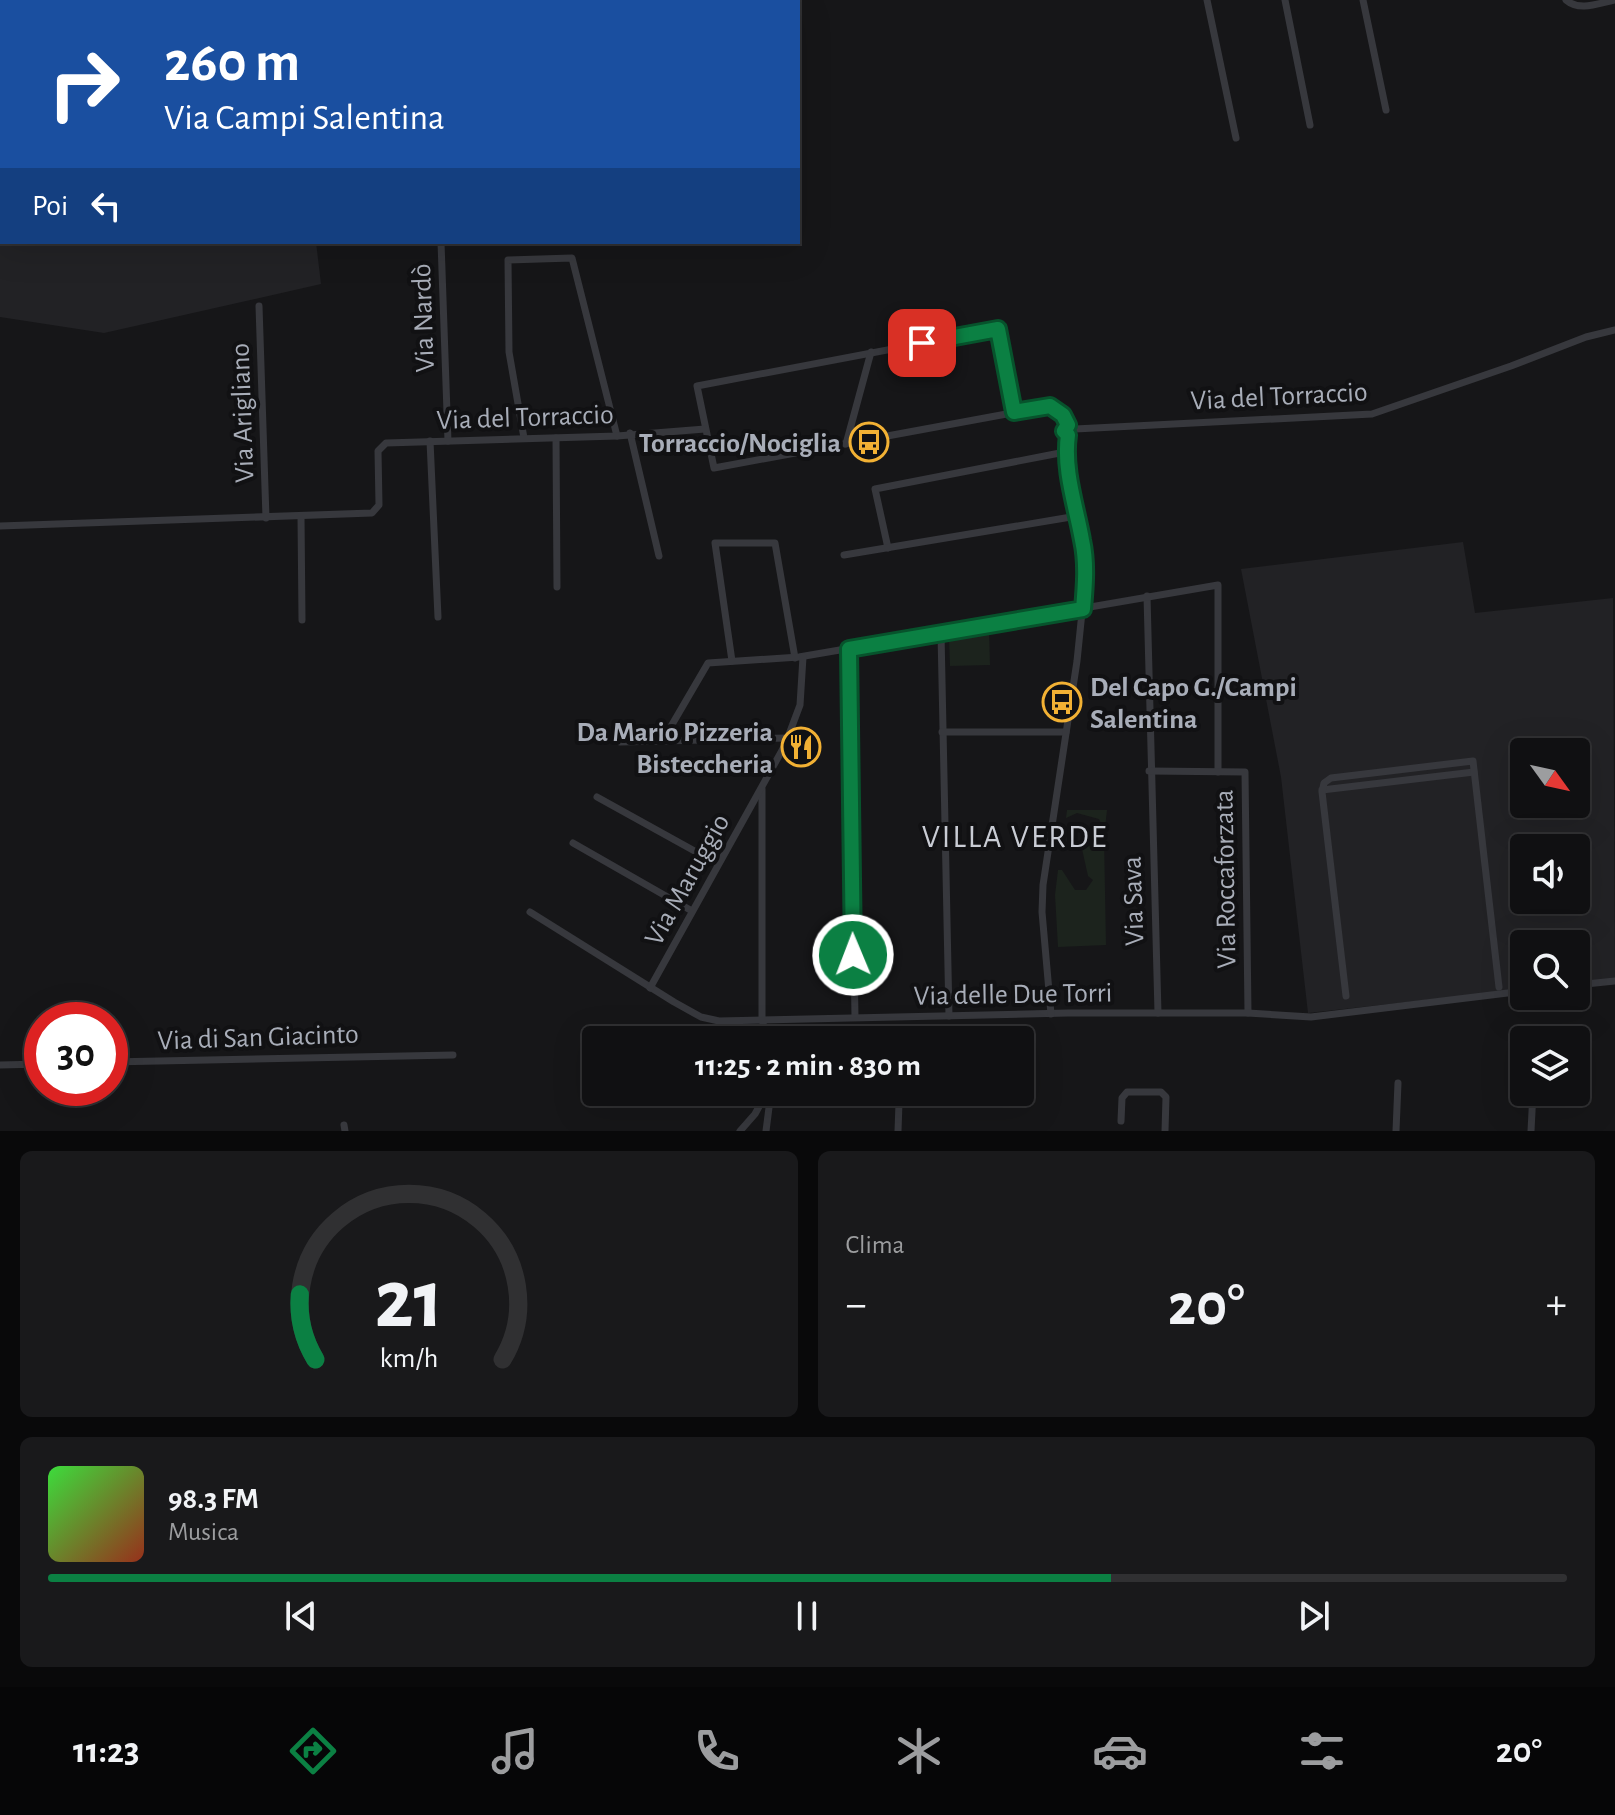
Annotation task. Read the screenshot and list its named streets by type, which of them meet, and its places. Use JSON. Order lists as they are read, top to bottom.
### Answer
{
  "streets": {
    "street": [
      "Via Nardò",
      "Via del Torraccio",
      "Via Arigliano",
      "Via Maruggio",
      "Via Roccaforzata",
      "Via Sava",
      "Via delle Due Torri",
      "Via di San Giacinto"
    ]
  },
  "crossings": [
    ["Via Nardò", "Via del Torraccio"],
    ["Via del Torraccio", "Via Arigliano"],
    ["Via Maruggio", "Via delle Due Torri"],
    ["Via Roccaforzata", "Via delle Due Torri"],
    ["Via Sava", "Via delle Due Torri"]
  ],
  "districts": ["VILLA VERDE"],
  "places": {
    "bus stop": ["Torraccio/Nociglia", "Del Capo G./Campi Salentina"],
    "restaurant": ["Da Mario Pizzeria Bisteccheria"]
  },
  "north": "bottom right",
  "page": {
    "turn": ["260 m", "Via Campi Salentina"],
    "then": "Poi",
    "limit": "30",
    "trip": "11:25 · 2 min · 830 m",
    "tile": "Clima",
    "heat": ["−", "20°", "+"],
    "song": ["98.3 FM", "Musica"],
    "tabs": ["11:23", "20°"],
    "gauge": ["21", "km/h"]
  }
}
